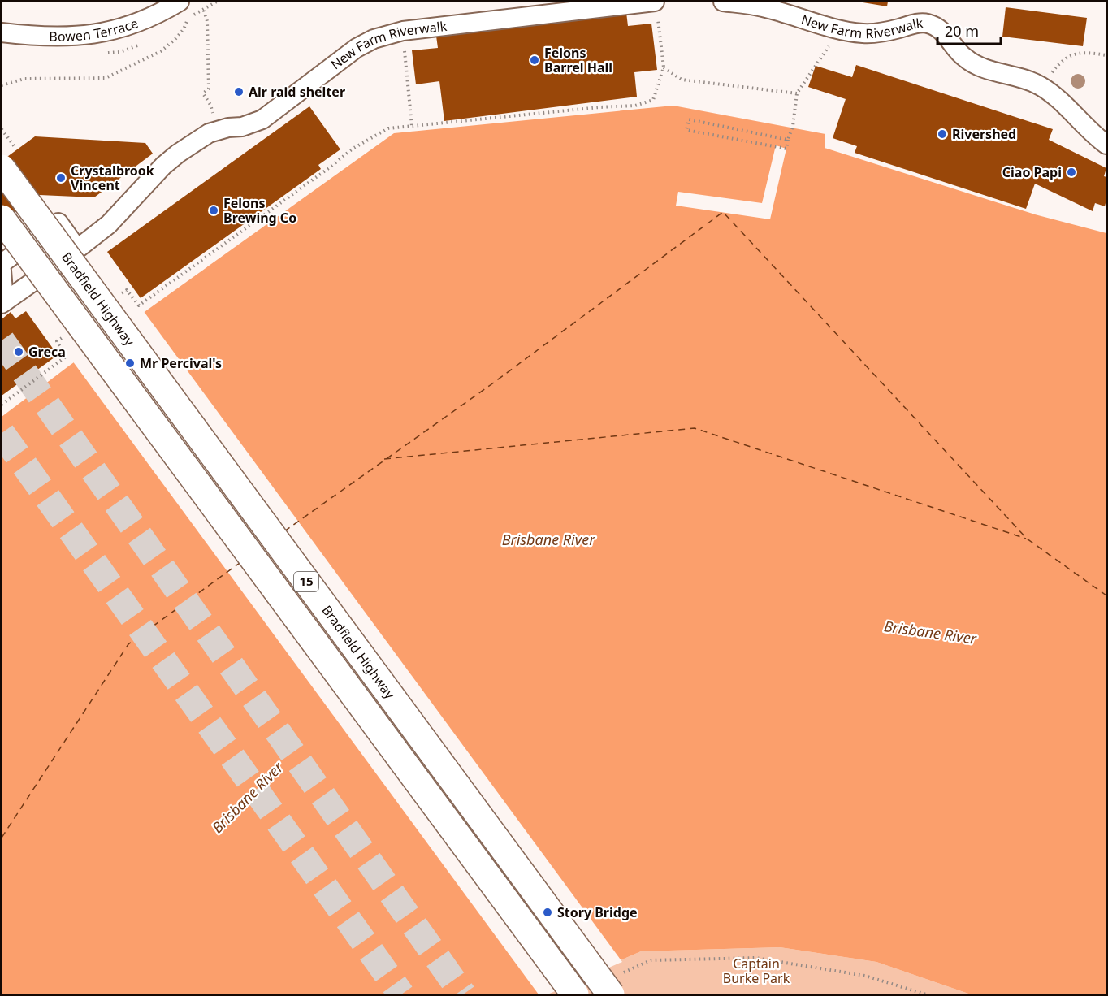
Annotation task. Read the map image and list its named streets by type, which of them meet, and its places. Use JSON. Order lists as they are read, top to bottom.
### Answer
{
  "streets": {
    "highway": ["Bradfield Highway", "15"],
    "street": ["New Farm Riverwalk", "Bowen Terrace"]
  },
  "water": ["Brisbane River"],
  "parks": ["Captain Burke Park"],
  "places": [
    "Felons Barrel Hall",
    "Air raid shelter",
    "Rivershed",
    "Ciao Papi",
    "Crystalbrook Vincent",
    "Felons Brewing Co",
    "Greca",
    "Mr Percival's",
    "Story Bridge"
  ],
  "scale_bar": "20 m"
}
